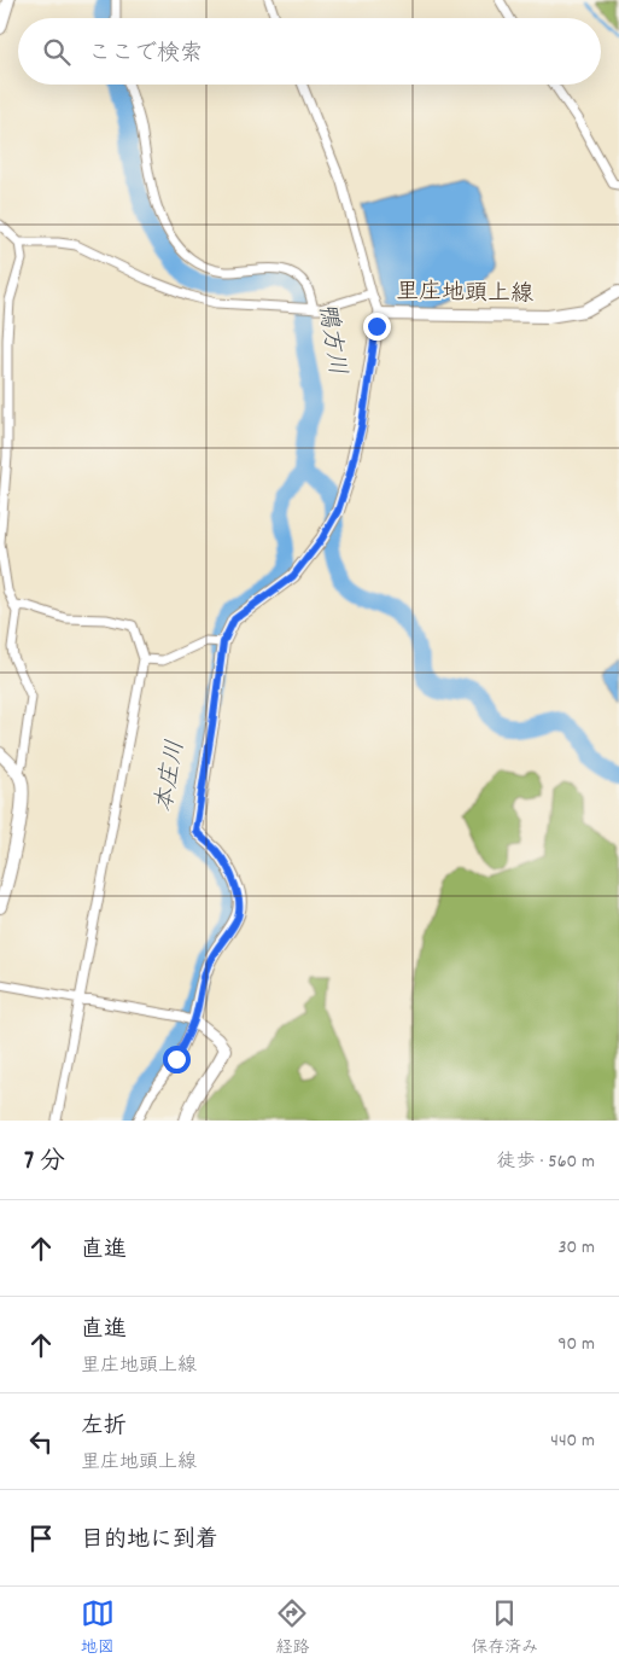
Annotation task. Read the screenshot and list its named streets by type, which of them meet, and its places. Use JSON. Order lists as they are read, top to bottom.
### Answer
{
  "streets": {
    "main road": ["里庄地頭上線"]
  },
  "water": ["鴨方川", "本庄川"],
  "page": {
    "search": "ここで検索",
    "heading": ["7 分", "徒歩 · 560 m"],
    "list": [
      ["直進", "30 m"],
      ["直進", "里庄地頭上線", "90 m"],
      ["左折", "里庄地頭上線", "440 m"],
      "目的地に到着"
    ],
    "nav": ["地図", "経路", "保存済み"]
  }
}
